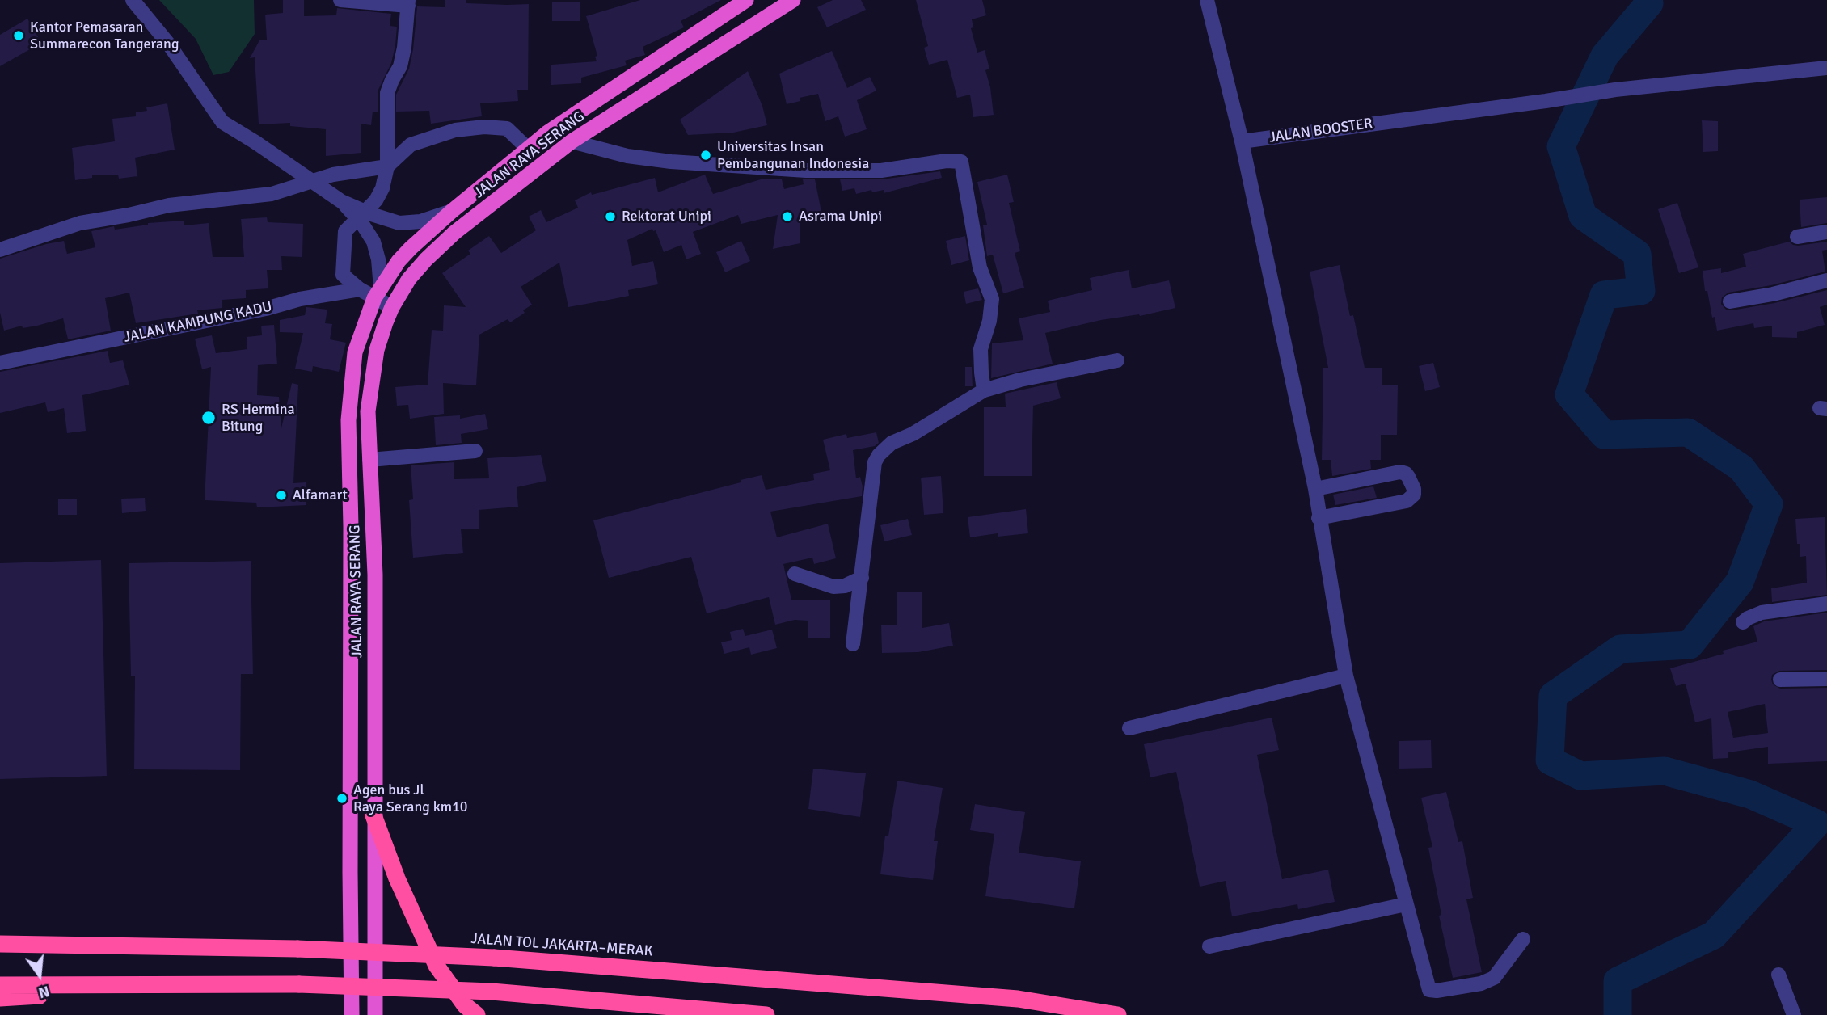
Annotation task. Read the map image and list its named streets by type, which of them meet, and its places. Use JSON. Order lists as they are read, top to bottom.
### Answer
{
  "streets": {
    "highway": ["JALAN RAYA SERANG", "JALAN TOL JAKARTA–MERAK"],
    "street": ["JALAN BOOSTER", "JALAN KAMPUNG KADU"]
  },
  "places": [
    "Kantor Pemasaran Summarecon Tangerang",
    "Universitas Insan Pembangunan Indonesia",
    "Rektorat Unipi",
    "Asrama Unipi",
    "RS Hermina Bitung",
    "Alfamart",
    "Agen bus Jl Raya Serang km10"
  ],
  "north": "bottom"
}
